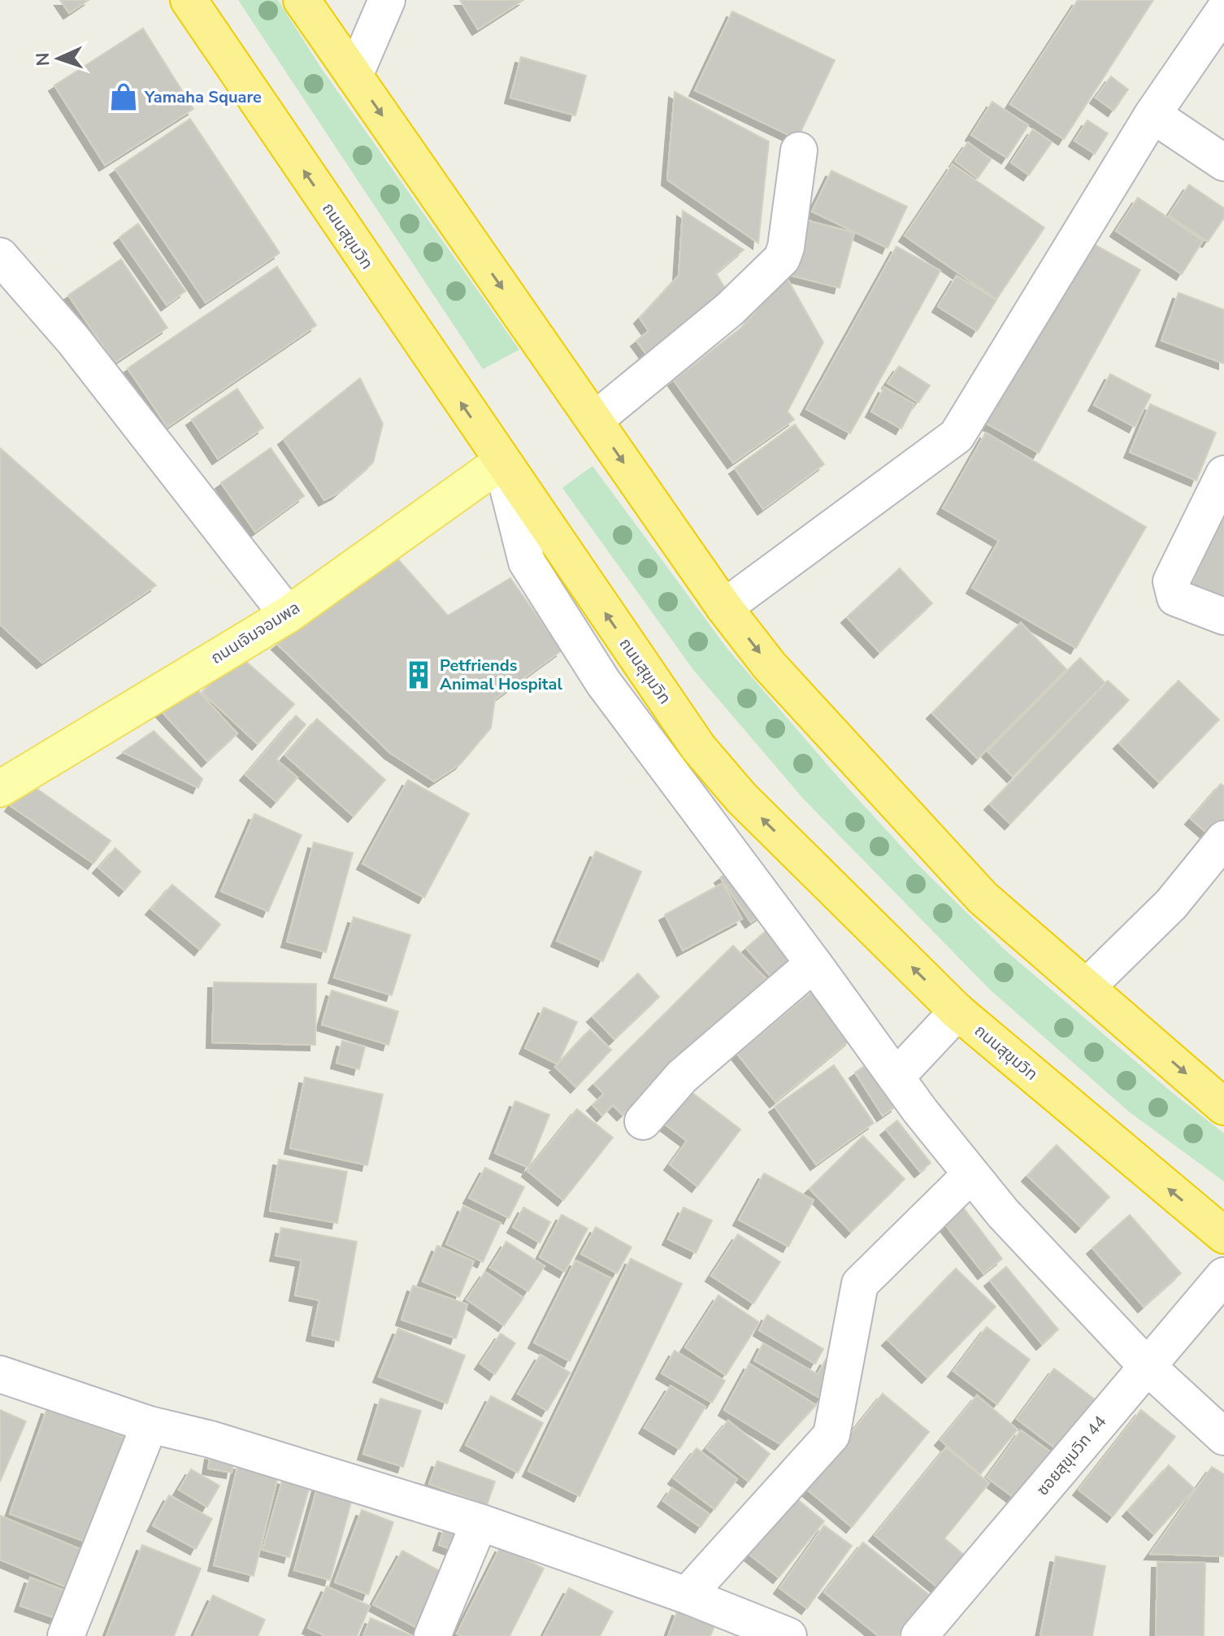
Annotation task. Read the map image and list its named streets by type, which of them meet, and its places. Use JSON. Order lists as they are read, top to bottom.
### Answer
{
  "streets": {
    "highway": ["ถนนสุขุมวิท"],
    "main road": ["ถนนเจิมจอมพล"],
    "street": ["ซอยสุขุมวิท 44"]
  },
  "crossings": [
    ["ถนนสุขุมวิท", "ถนนเจิมจอมพล"]
  ],
  "places": {
    "shop": ["Yamaha Square"],
    "building": ["Petfriends Animal Hospital"]
  },
  "north": "left"
}
